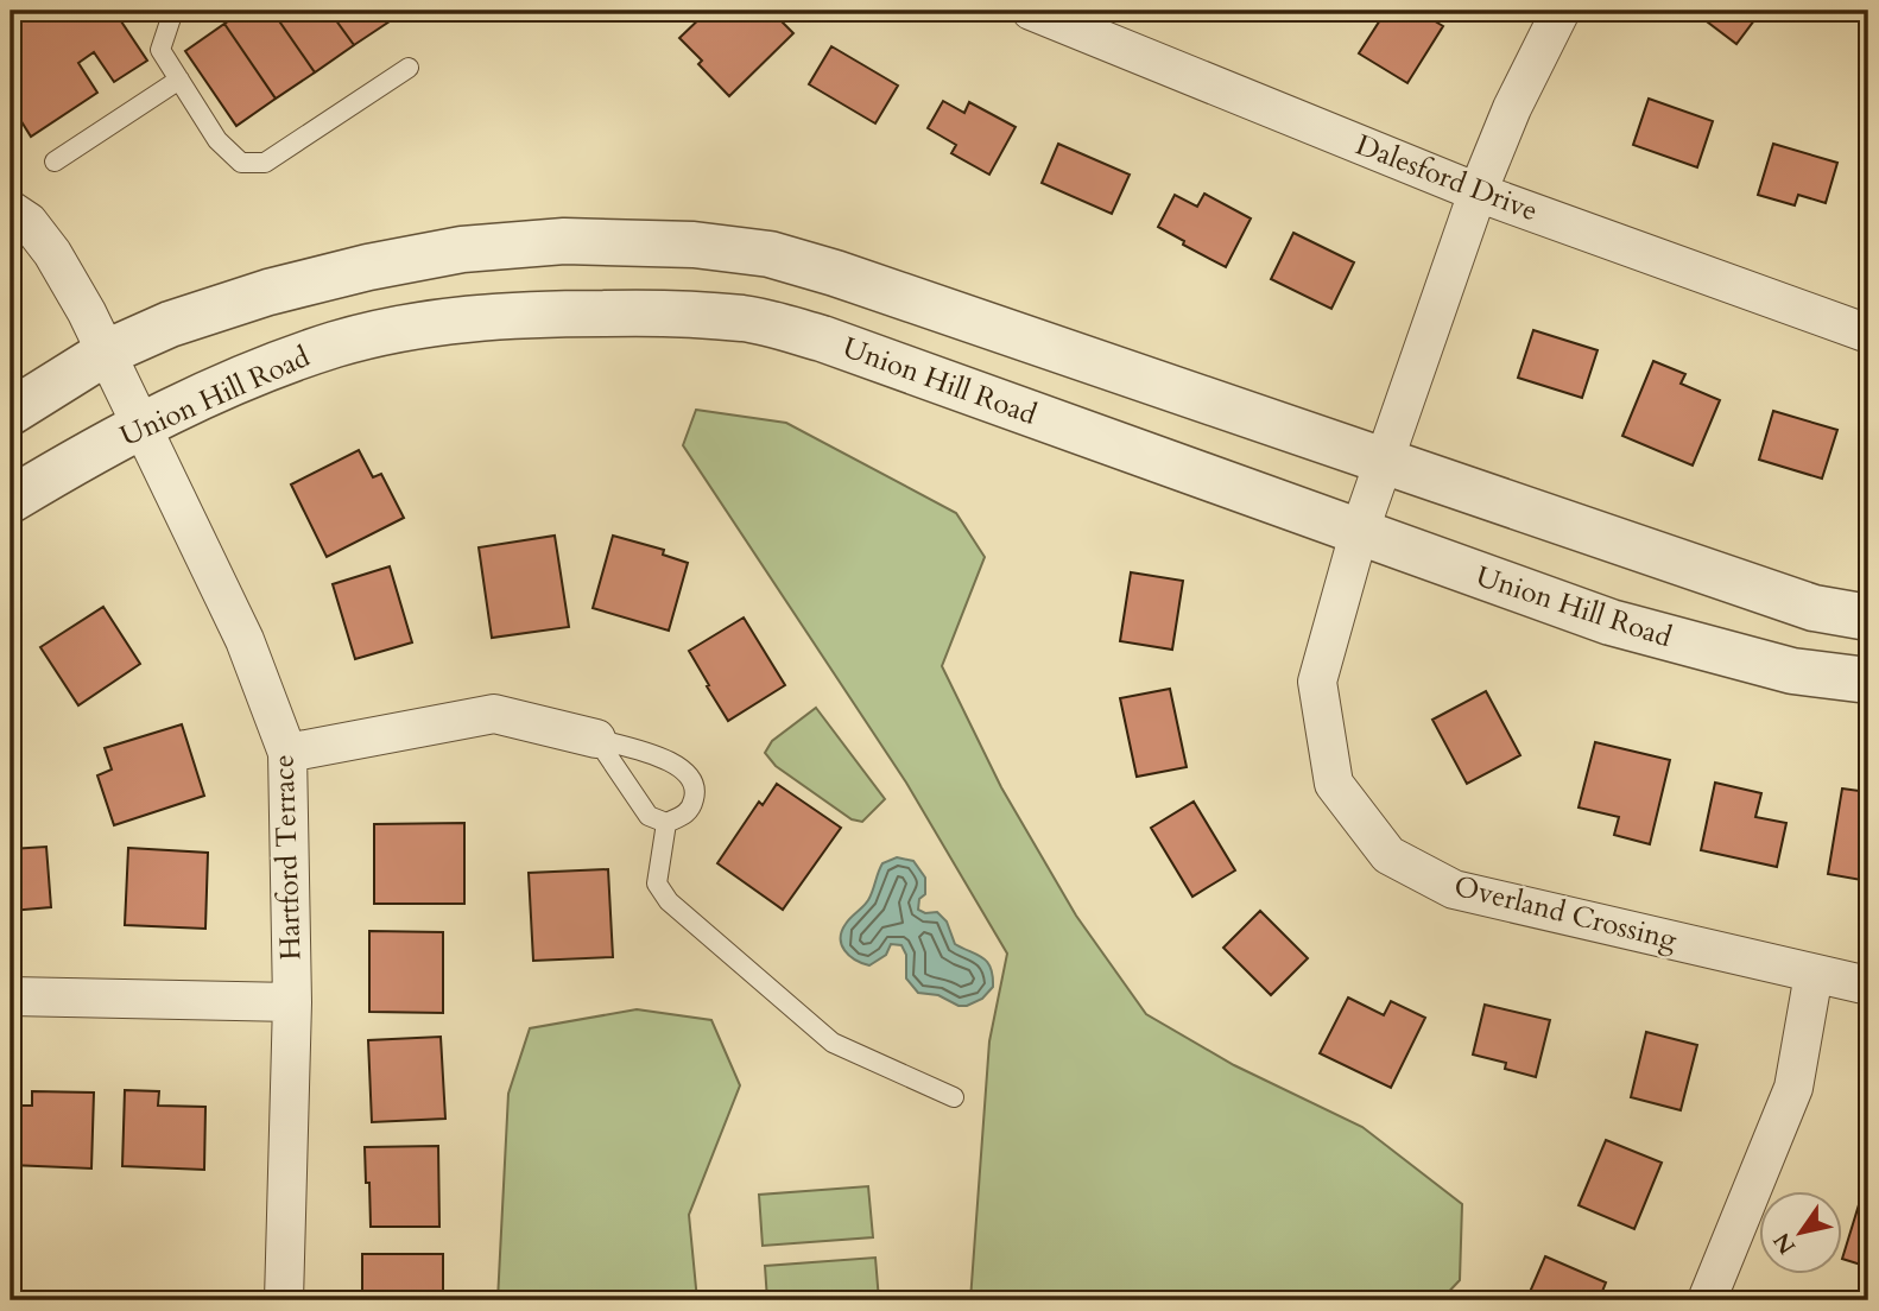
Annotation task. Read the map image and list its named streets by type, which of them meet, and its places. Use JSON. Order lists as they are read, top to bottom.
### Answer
{
  "streets": {
    "street": [
      "Dalesford Drive",
      "Union Hill Road",
      "Hartford Terrace",
      "Overland Crossing"
    ]
  },
  "crossings": [
    ["Dalesford Drive", "Overland Crossing"],
    ["Union Hill Road", "Hartford Terrace"],
    ["Union Hill Road", "Overland Crossing"]
  ],
  "north": "bottom left"
}
